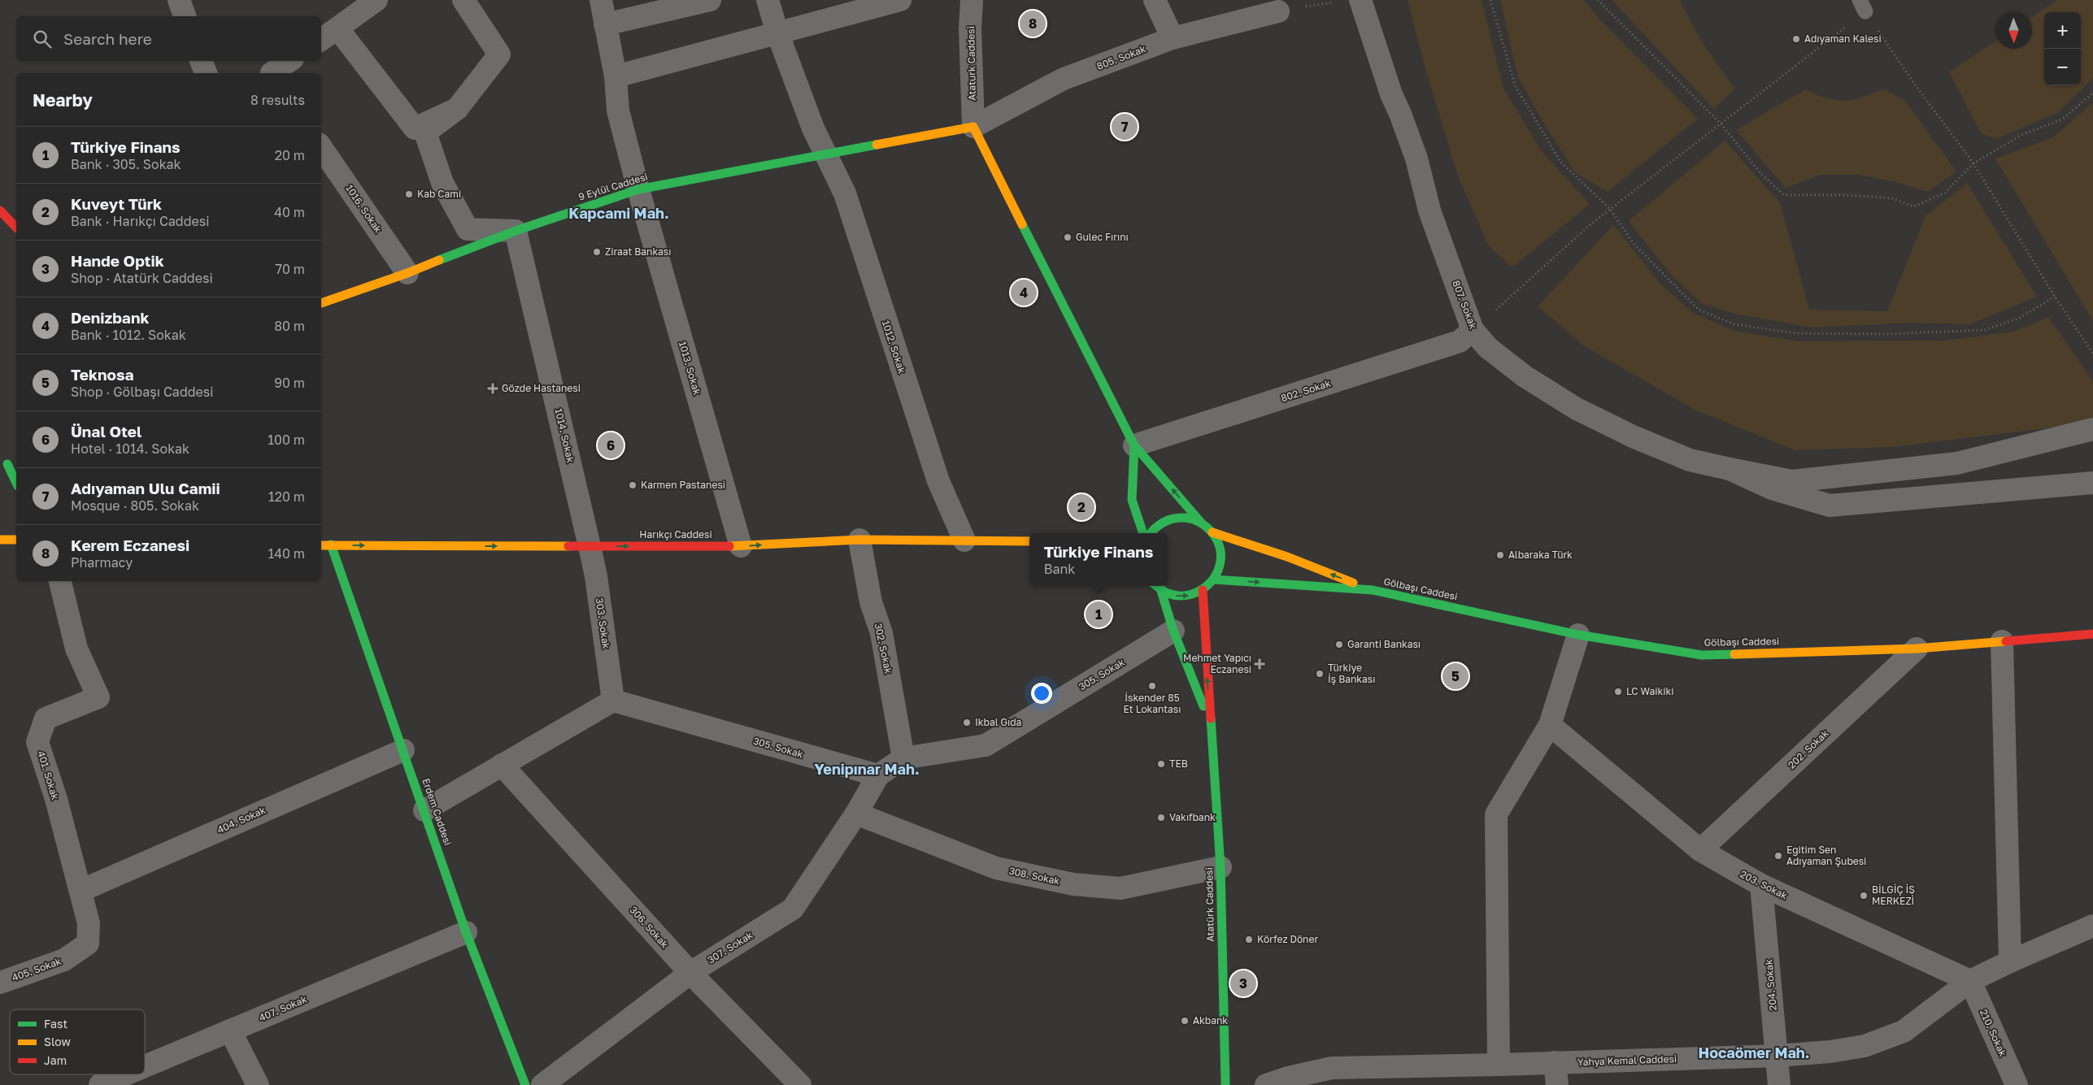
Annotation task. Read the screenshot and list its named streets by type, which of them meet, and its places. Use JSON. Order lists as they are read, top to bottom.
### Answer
{
  "streets": {
    "main road": [
      "9 Eylül Caddesi",
      "Harıkçı Caddesi",
      "Gölbaşı Caddesi",
      "Erdem Caddesi",
      "Atatürk Caddesi"
    ],
    "street": [
      "805. Sokak",
      "Ataturk Caddesi",
      "1016. Sokak",
      "807. Sokak",
      "1012. Sokak",
      "1013. Sokak",
      "802. Sokak",
      "1014. Sokak",
      "303. Sokak",
      "302. Sokak",
      "305. Sokak",
      "202. Sokak",
      "401. Sokak",
      "404. Sokak",
      "308. Sokak",
      "203. Sokak",
      "306. Sokak",
      "307. Sokak",
      "405. Sokak",
      "204. Sokak",
      "407. Sokak",
      "210. Sokak",
      "Yahya Kemal Caddesi"
    ]
  },
  "crossings": [
    ["805. Sokak", "Ataturk Caddesi"],
    ["805. Sokak", "9 Eylül Caddesi"],
    ["Ataturk Caddesi", "9 Eylül Caddesi"],
    ["9 Eylül Caddesi", "1016. Sokak"],
    ["9 Eylül Caddesi", "1012. Sokak"],
    ["9 Eylül Caddesi", "1013. Sokak"],
    ["9 Eylül Caddesi", "1014. Sokak"],
    ["807. Sokak", "802. Sokak"],
    ["1012. Sokak", "Harıkçı Caddesi"],
    ["1013. Sokak", "Harıkçı Caddesi"],
    ["1014. Sokak", "Harıkçı Caddesi"],
    ["1014. Sokak", "303. Sokak"],
    ["Harıkçı Caddesi", "303. Sokak"],
    ["Harıkçı Caddesi", "302. Sokak"],
    ["Harıkçı Caddesi", "Erdem Caddesi"],
    ["Gölbaşı Caddesi", "202. Sokak"],
    ["303. Sokak", "305. Sokak"],
    ["302. Sokak", "305. Sokak"],
    ["305. Sokak", "Atatürk Caddesi"],
    ["305. Sokak", "307. Sokak"],
    ["202. Sokak", "203. Sokak"],
    ["401. Sokak", "404. Sokak"],
    ["401. Sokak", "405. Sokak"],
    ["Erdem Caddesi", "404. Sokak"],
    ["Erdem Caddesi", "407. Sokak"],
    ["404. Sokak", "405. Sokak"],
    ["308. Sokak", "Atatürk Caddesi"],
    ["308. Sokak", "307. Sokak"],
    ["203. Sokak", "204. Sokak"],
    ["203. Sokak", "210. Sokak"],
    ["203. Sokak", "Yahya Kemal Caddesi"],
    ["306. Sokak", "307. Sokak"],
    ["204. Sokak", "Yahya Kemal Caddesi"],
    ["210. Sokak", "Yahya Kemal Caddesi"]
  ],
  "one_way": ["Harıkçı Caddesi"],
  "districts": ["Kapcami Mah.", "Yenipınar Mah.", "Hocaömer Mah."],
  "places": {
    "other": [
      "Adıyaman Kalesi",
      "Kab Cami",
      "Gulec Fırını",
      "Ziraat Bankası",
      "Karmen Pastanesi",
      "Albaraka Türk",
      "Garanti Bankası",
      "Türkiye İş Bankası",
      "İskender 85 Et Lokantası",
      "LC Waikiki",
      "Ikbal Gıda",
      "TEB",
      "Vakıfbank",
      "Eğitim Sen Adıyaman Şubesi",
      "BİLGİÇ İŞ MERKEZİ",
      "Körfez Döner",
      "Akbank"
    ],
    "health": ["Gözde Hastanesi", "Mehmet Yapıcı Eczanesi"]
  },
  "legend": ["Fast", "Slow", "Jam"],
  "north": "bottom",
  "page": {
    "pins": [
      "8",
      "7",
      "4",
      "6",
      "2",
      "1",
      "5",
      "3"
    ],
    "map_buttons": ["+", "−"],
    "search": "Search here",
    "heading": ["Nearby", "8 results"],
    "list": [
      {
        "mark": "1",
        "name": "Türkiye Finans",
        "note": "Bank · 305. Sokak",
        "value": "20 m"
      },
      {
        "mark": "2",
        "name": "Kuveyt Türk",
        "note": "Bank · Harıkçı Caddesi",
        "value": "40 m"
      },
      {
        "mark": "3",
        "name": "Hande Optik",
        "note": "Shop · Atatürk Caddesi",
        "value": "70 m"
      },
      {
        "mark": "4",
        "name": "Denizbank",
        "note": "Bank · 1012. Sokak",
        "value": "80 m"
      },
      {
        "mark": "5",
        "name": "Teknosa",
        "note": "Shop · Gölbaşı Caddesi",
        "value": "90 m"
      },
      {
        "mark": "6",
        "name": "Ünal Otel",
        "note": "Hotel · 1014. Sokak",
        "value": "100 m"
      },
      {
        "mark": "7",
        "name": "Adıyaman Ulu Camii",
        "note": "Mosque · 805. Sokak",
        "value": "120 m"
      },
      {
        "mark": "8",
        "name": "Kerem Eczanesi",
        "note": "Pharmacy",
        "value": "140 m"
      }
    ],
    "popup": ["Türkiye Finans", "Bank"]
  }
}
